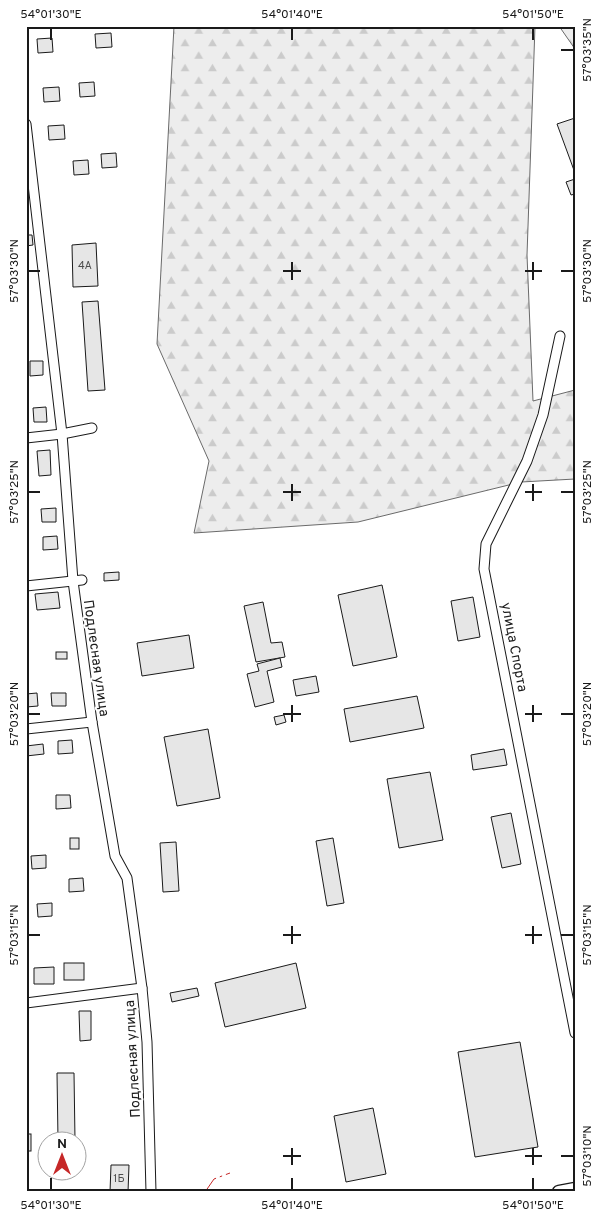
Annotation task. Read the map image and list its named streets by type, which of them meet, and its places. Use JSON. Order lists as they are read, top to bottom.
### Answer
{
  "streets": {
    "street": ["улица Спорта", "Подлесная улица"]
  },
  "house_numbers": ["4А", "1Б"],
  "north": "top",
  "coordinates": [
    "54°01'30\"E",
    "54°01'40\"E",
    "54°01'50\"E",
    "57°03'35\"N",
    "57°03'30\"N",
    "57°03'25\"N",
    "57°03'20\"N",
    "57°03'15\"N",
    "57°03'10\"N"
  ]
}
